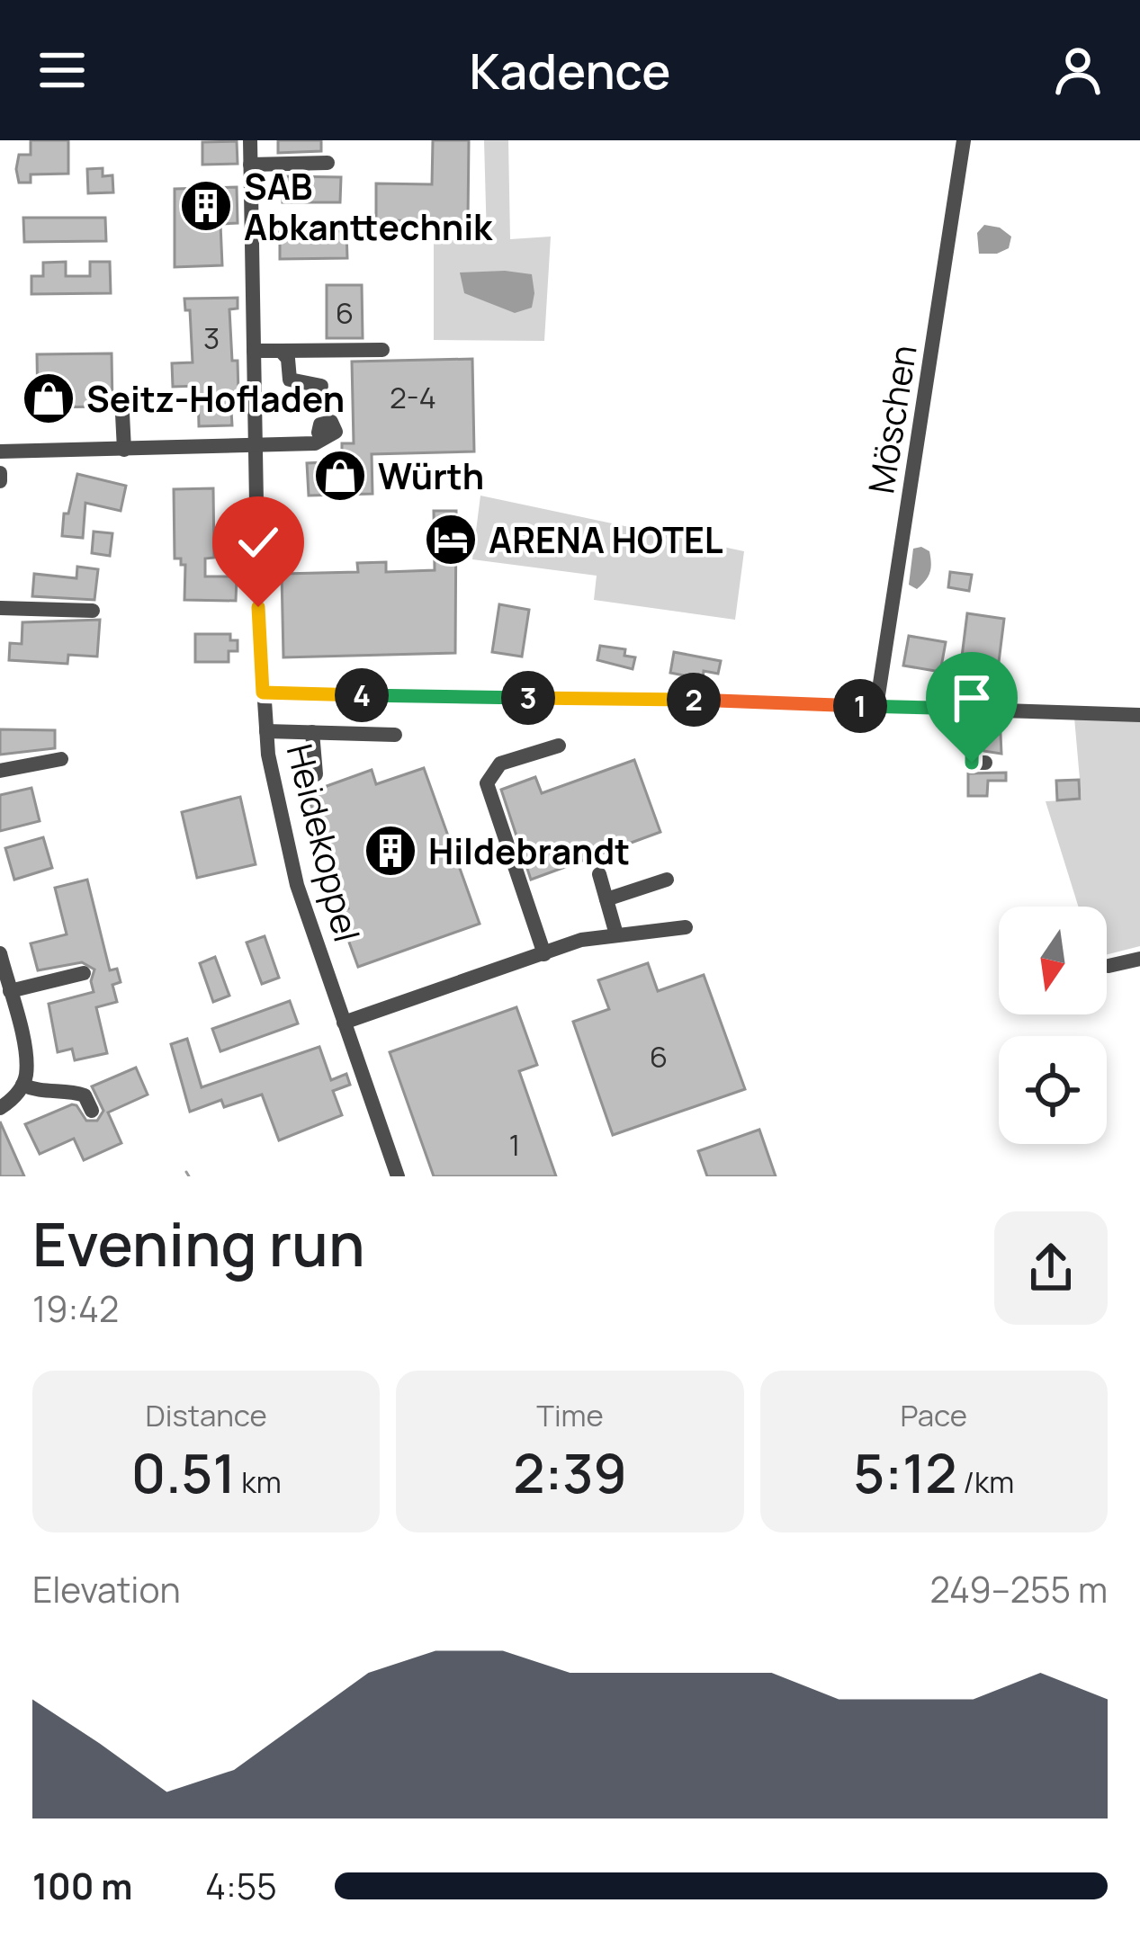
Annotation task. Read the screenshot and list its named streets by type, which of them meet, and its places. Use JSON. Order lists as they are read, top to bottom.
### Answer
{
  "streets": {
    "street": ["Möschen", "Heidekoppel"]
  },
  "places": {
    "building": ["SAB Abkanttechnik", "Hildebrandt"],
    "shop": ["Seitz-Hofladen", "Würth"],
    "hotel": ["ARENA HOTEL"]
  },
  "house_numbers": [
    "6",
    "3",
    "2-4",
    "6",
    "1"
  ],
  "north": "bottom",
  "page": {
    "header": "Kadence",
    "pins": [
      "4",
      "3",
      "2",
      "1"
    ],
    "heading": ["Evening run", "19:42"],
    "stats": [
      ["Distance", "0.51 km"],
      ["Time", "2:39"],
      ["Pace", "5:12 /km"]
    ],
    "chart": ["Elevation", "249–255 m"],
    "list": [
      {
        "name": "100 m",
        "note": "4:55"
      }
    ]
  }
}
